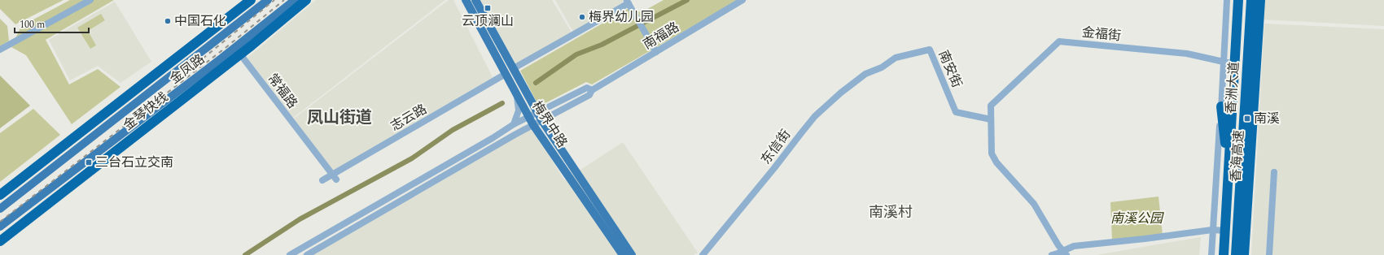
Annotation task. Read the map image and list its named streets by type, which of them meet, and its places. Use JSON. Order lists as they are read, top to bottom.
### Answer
{
  "streets": {
    "highway": ["香洲大道", "金琴快线", "香海高速"],
    "main road": ["金凤路", "梅界中路"],
    "street": [
      "金福街",
      "南福路",
      "南安街",
      "常福路",
      "志云路",
      "东信街"
    ]
  },
  "crossings": [
    ["金福街", "南安街"],
    ["金福街", "香洲大道"],
    ["金凤路", "常福路"],
    ["南安街", "东信街"],
    ["香洲大道", "香海高速"],
    ["常福路", "志云路"],
    ["志云路", "梅界中路"]
  ],
  "districts": ["凤山街道", "南溪村"],
  "parks": ["南溪公园"],
  "places": {
    "transit": ["云顶澜山", "南溪", "三台石立交南"],
    "other": ["梅界幼儿园", "中国石化"]
  },
  "scale_bar": "100 m"
}
